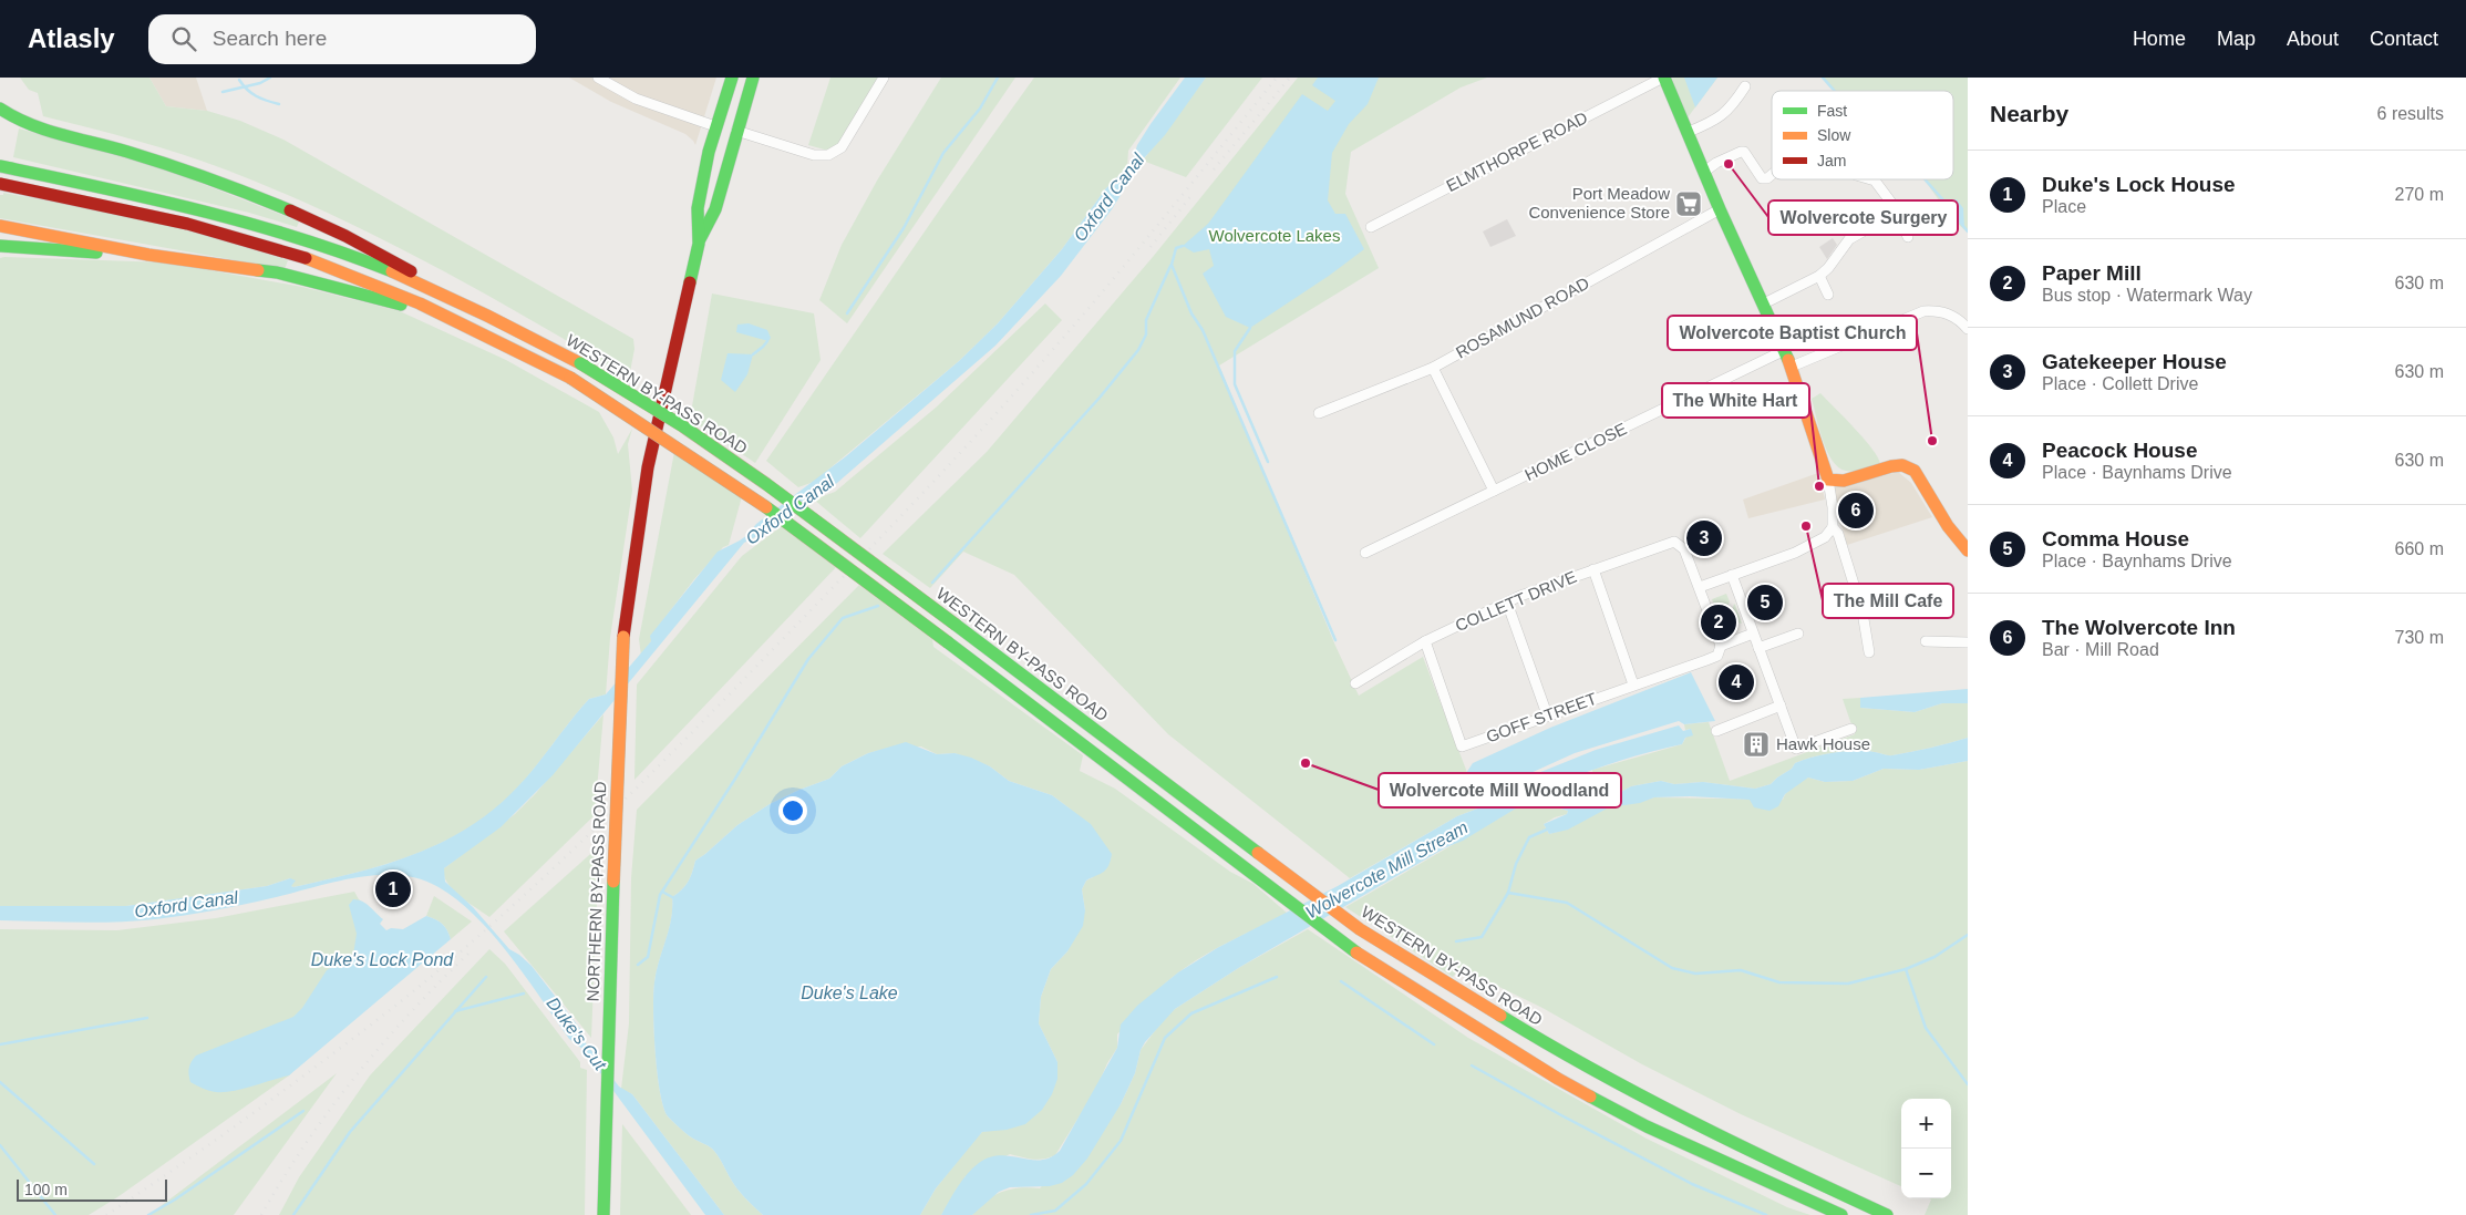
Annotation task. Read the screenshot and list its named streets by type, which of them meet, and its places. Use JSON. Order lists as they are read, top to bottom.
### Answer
{
  "streets": {
    "main road": ["WESTERN BY-PASS ROAD", "NORTHERN BY-PASS ROAD"],
    "street": [
      "ELMTHORPE ROAD",
      "ROSAMUND ROAD",
      "HOME CLOSE",
      "COLLETT DRIVE",
      "GOFF STREET"
    ]
  },
  "crossings": [
    ["COLLETT DRIVE", "GOFF STREET"]
  ],
  "water": [
    "Oxford Canal",
    "Wolvercote Mill Stream",
    "Duke's Lock Pond",
    "Duke's Lake",
    "Duke's Cut"
  ],
  "parks": ["Wolvercote Lakes"],
  "places": {
    "other": [
      "Wolvercote Surgery",
      "Wolvercote Baptist Church",
      "The White Hart",
      "The Mill Cafe",
      "Wolvercote Mill Woodland"
    ],
    "supermarket": ["Port Meadow Convenience Store"],
    "building": ["Hawk House"]
  },
  "legend": ["Fast", "Slow", "Jam"],
  "scale_bar": "100 m",
  "page": {
    "header": "Atlasly",
    "search": "Search here",
    "nav": [
      "Home",
      "Map",
      "About",
      "Contact"
    ],
    "heading": ["Nearby", "6 results"],
    "list": [
      {
        "mark": "1",
        "name": "Duke's Lock House",
        "note": "Place",
        "value": "270 m"
      },
      {
        "mark": "2",
        "name": "Paper Mill",
        "note": "Bus stop · Watermark Way",
        "value": "630 m"
      },
      {
        "mark": "3",
        "name": "Gatekeeper House",
        "note": "Place · Collett Drive",
        "value": "630 m"
      },
      {
        "mark": "4",
        "name": "Peacock House",
        "note": "Place · Baynhams Drive",
        "value": "630 m"
      },
      {
        "mark": "5",
        "name": "Comma House",
        "note": "Place · Baynhams Drive",
        "value": "660 m"
      },
      {
        "mark": "6",
        "name": "The Wolvercote Inn",
        "note": "Bar · Mill Road",
        "value": "730 m"
      }
    ],
    "pins": [
      "6",
      "3",
      "5",
      "2",
      "4",
      "1"
    ],
    "map_buttons": ["+", "−"],
    "scale": "100 m"
  }
}
